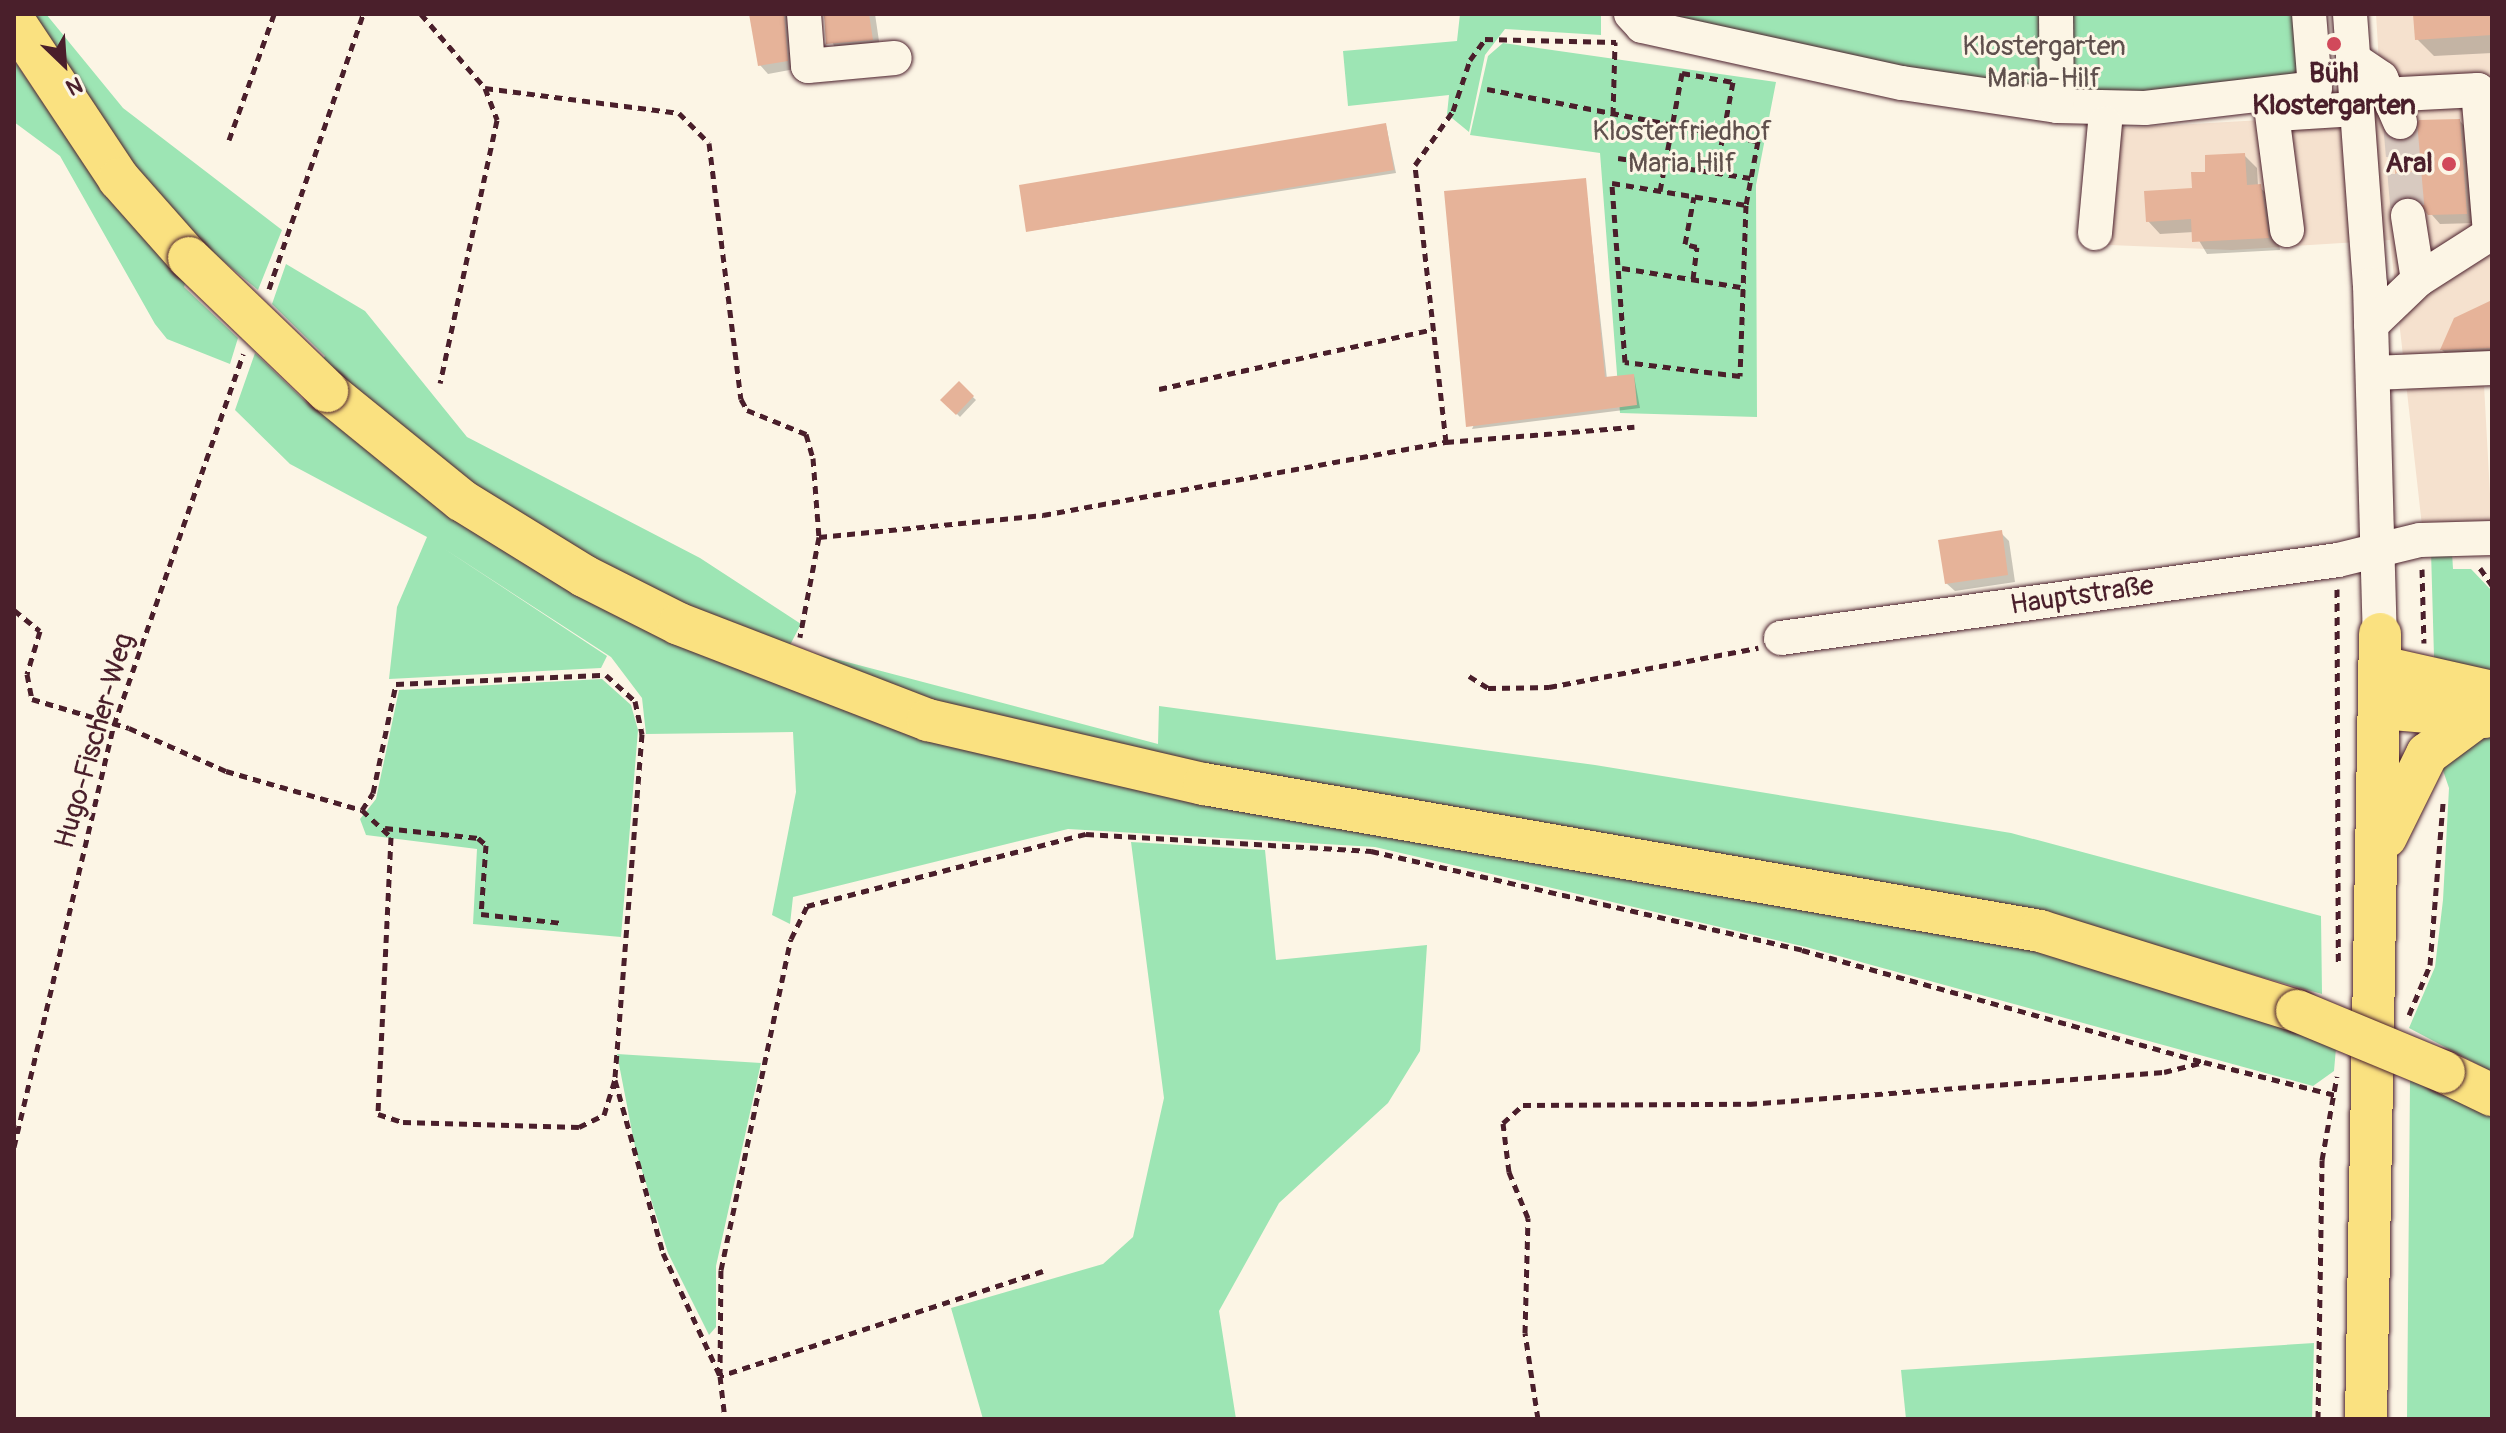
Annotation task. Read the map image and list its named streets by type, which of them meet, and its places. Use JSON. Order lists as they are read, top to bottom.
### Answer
{
  "streets": {
    "street": ["Hauptstraße"],
    "path": ["Hugo-Fischer-Weg"]
  },
  "parks": ["Klostergarten Maria-Hilf", "Klosterfriedhof Maria Hilf"],
  "places": ["Bühl Klostergarten", "Aral"],
  "north": "bottom right"
}
